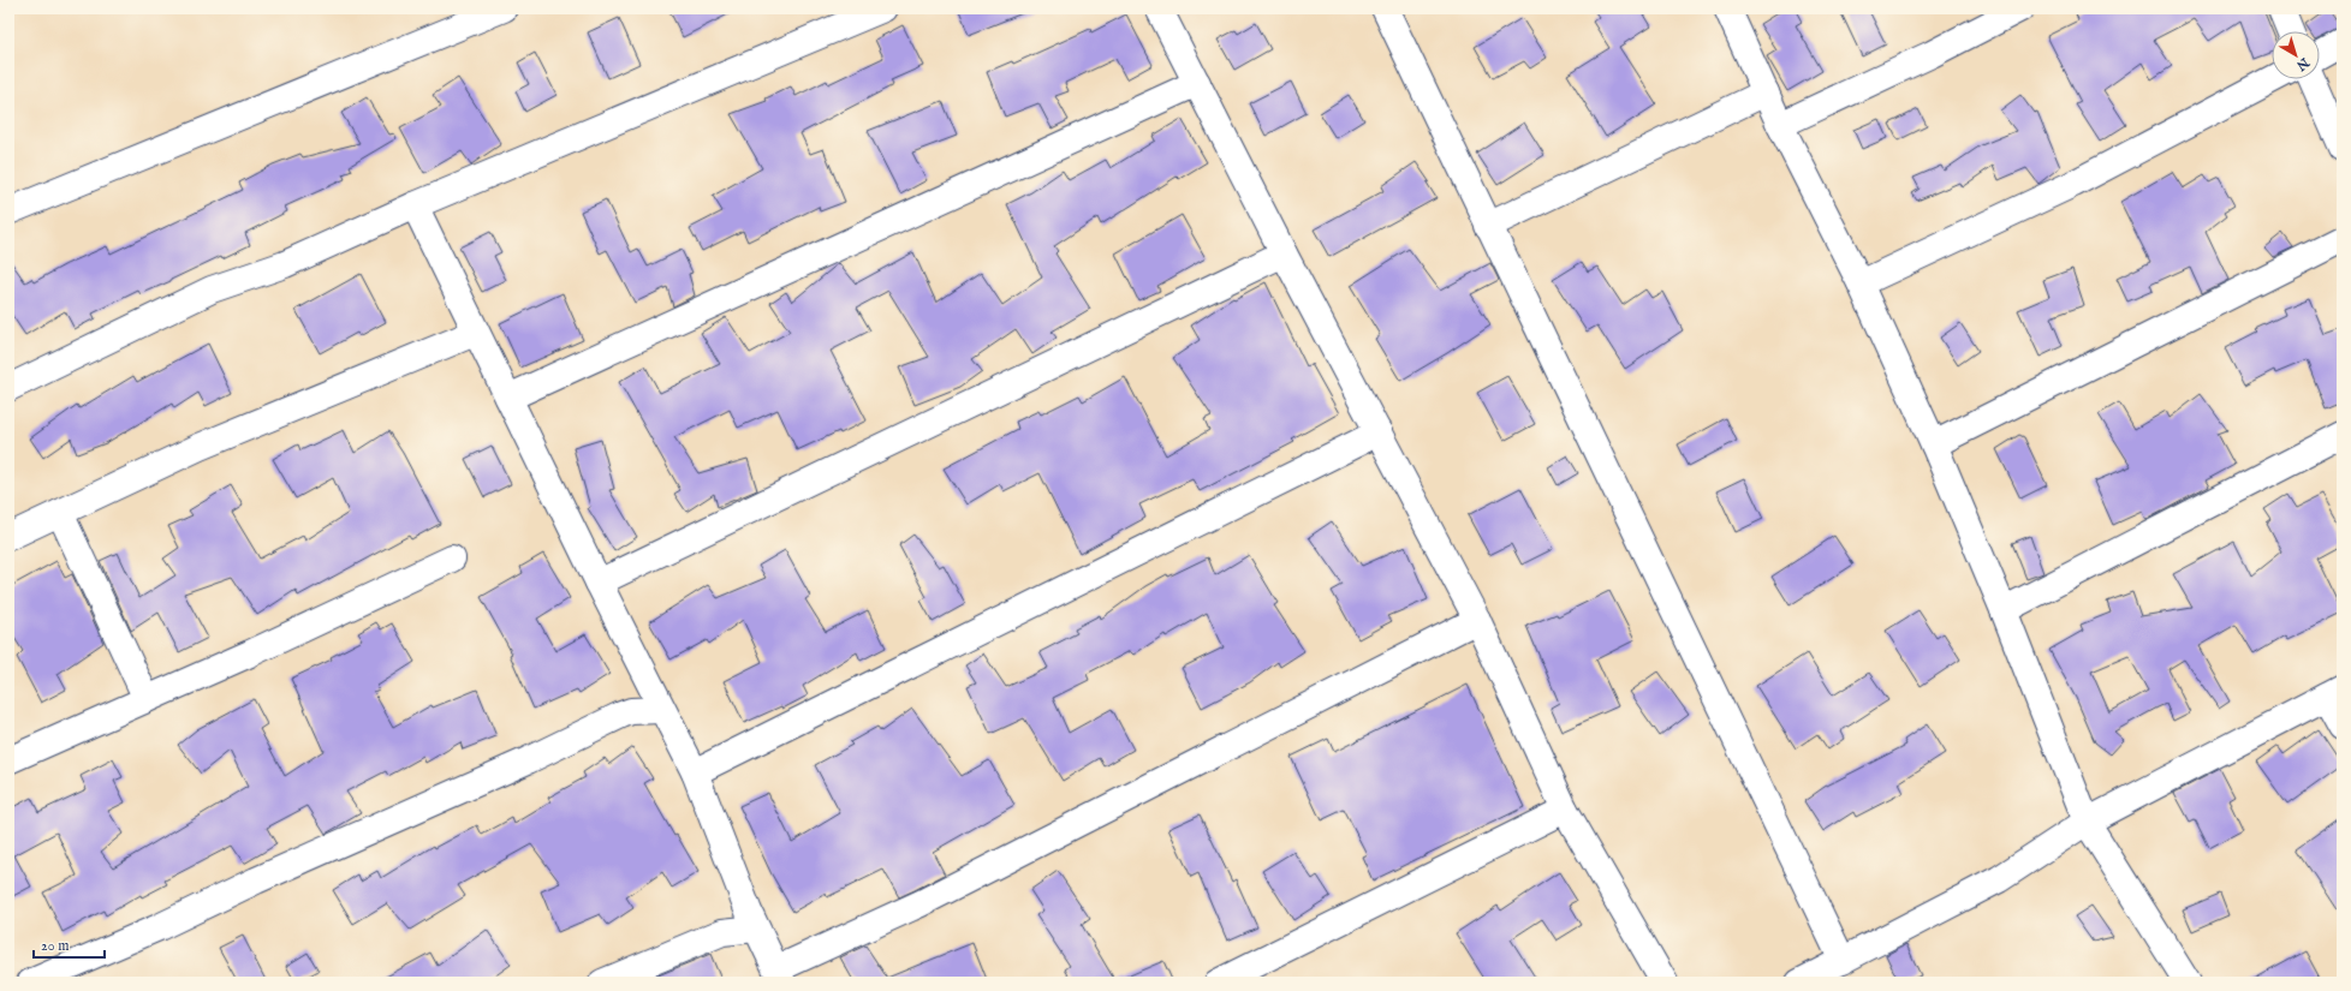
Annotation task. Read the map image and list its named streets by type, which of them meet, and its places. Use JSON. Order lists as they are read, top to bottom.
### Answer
{
  "scale_bar": "20 m",
  "north": "bottom right"
}
